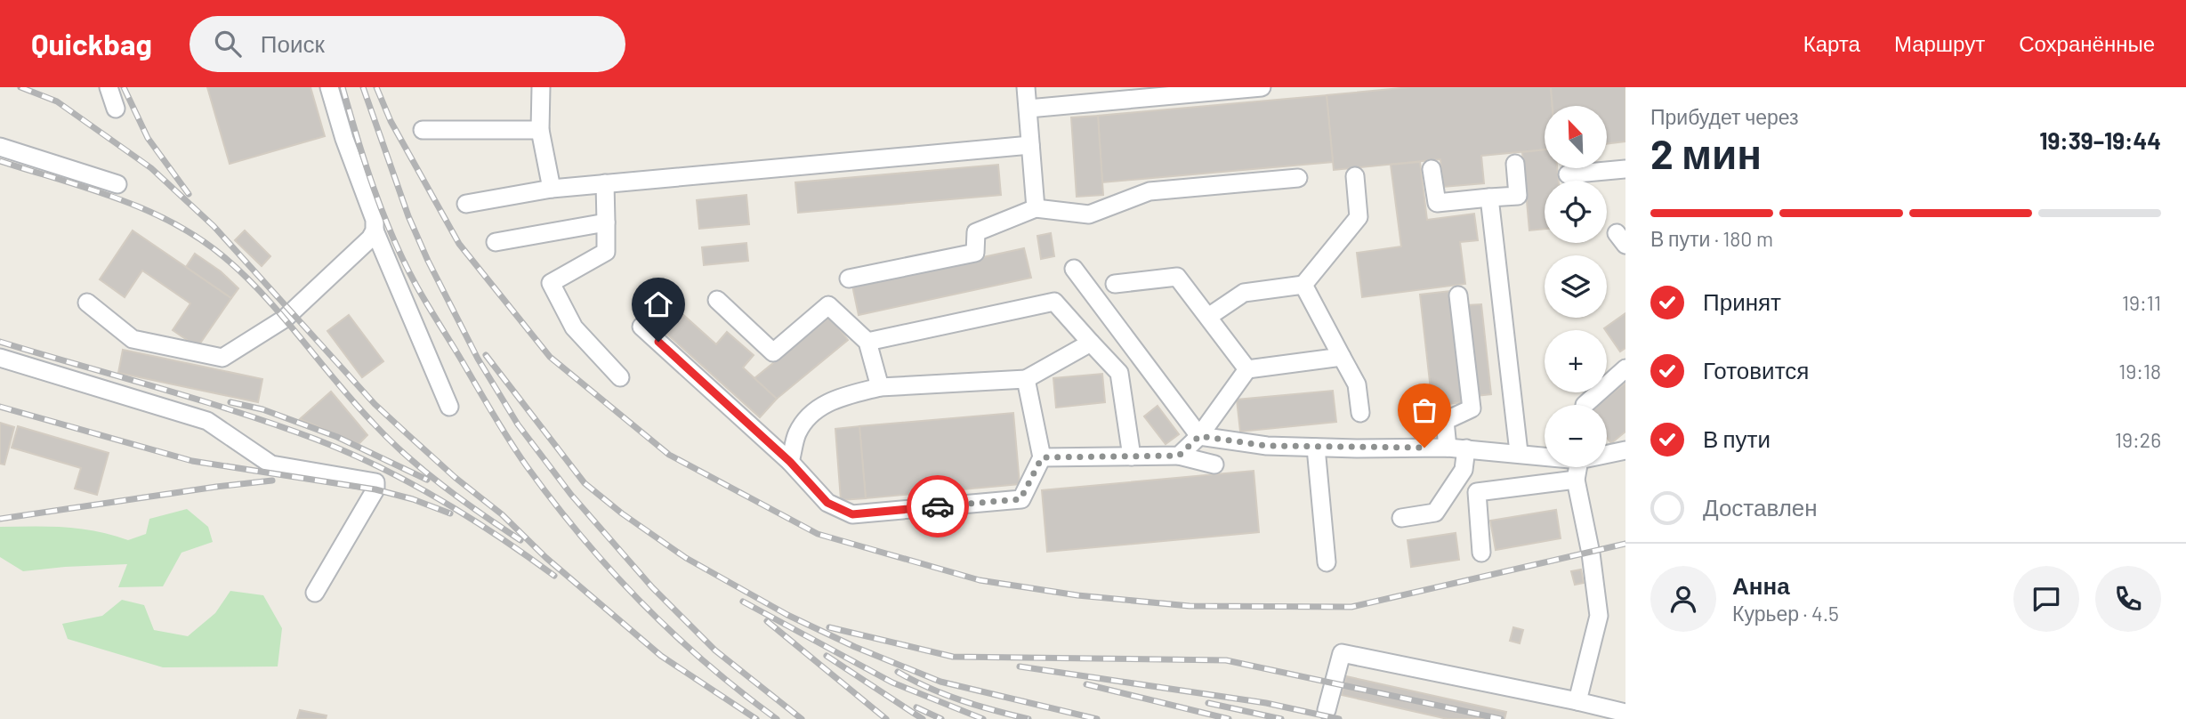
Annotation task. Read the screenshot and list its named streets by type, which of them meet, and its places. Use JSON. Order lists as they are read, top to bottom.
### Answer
{
  "north": "top left",
  "page": {
    "header": "Quickbag",
    "search": "Поиск",
    "nav": ["Карта", "Маршрут", "Сохранённые"],
    "heading": ["2 мин", "Прибудет через", "19:39–19:44"],
    "panel": ["Анна", "Курьер · 4.5"],
    "map_buttons": ["+", "−"],
    "bar": "В пути · 180 m",
    "list": [
      ["Принят", "19:11"],
      ["Готовится", "19:18"],
      ["В пути", "19:26"],
      "Доставлен"
    ]
  }
}
